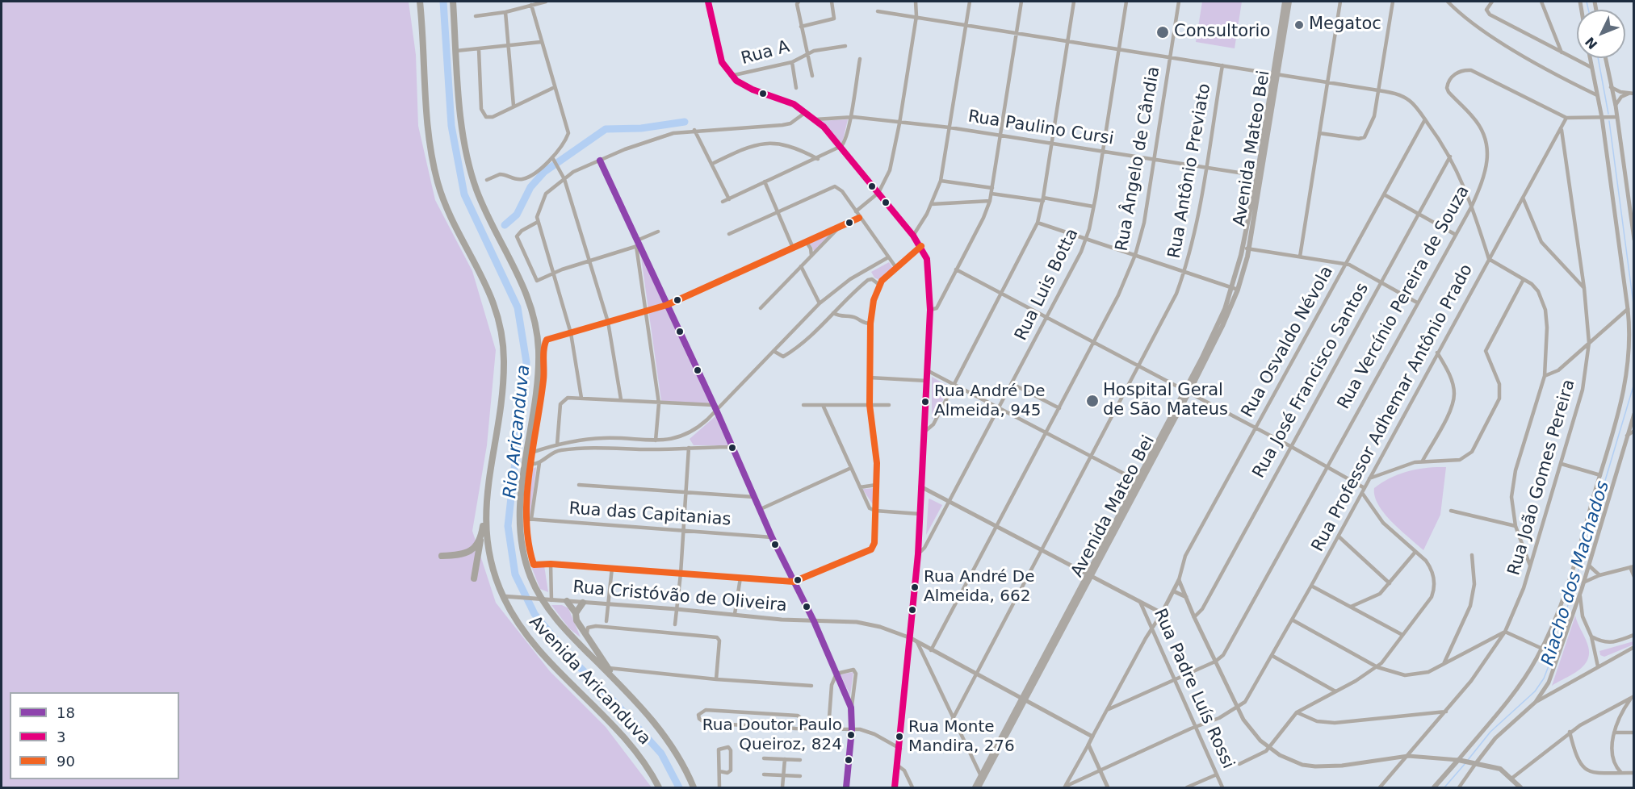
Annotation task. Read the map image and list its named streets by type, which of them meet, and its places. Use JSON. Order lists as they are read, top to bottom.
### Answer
{
  "streets": {
    "highway": ["Avenida Aricanduva"],
    "main road": ["Avenida Mateo Bei"],
    "street": [
      "Rua A",
      "Rua Paulino Cursi",
      "Rua Ângelo de Cândia",
      "Rua Antônio Previato",
      "Rua Luis Botta",
      "Rua Vercínio Pereira de Souza",
      "Rua Osvaldo Névola",
      "Rua José Francisco Santos",
      "Rua Professor Adhemar Antônio Prado",
      "Rua João Gomes Pereira",
      "Rua das Capitanias",
      "Rua Cristóvão de Oliveira",
      "Rua Padre Luís Rossi"
    ]
  },
  "crossings": [
    ["Rua Paulino Cursi", "Avenida Mateo Bei"],
    ["Rua Paulino Cursi", "Rua Ângelo de Cândia"],
    ["Rua Paulino Cursi", "Rua Antônio Previato"],
    ["Rua Paulino Cursi", "Rua Luis Botta"],
    ["Avenida Mateo Bei", "Rua Cristóvão de Oliveira"],
    ["Avenida Mateo Bei", "Rua Padre Luís Rossi"],
    ["Rua Ângelo de Cândia", "Rua Cristóvão de Oliveira"],
    ["Rua Ângelo de Cândia", "Rua Padre Luís Rossi"],
    ["Rua Antônio Previato", "Rua Cristóvão de Oliveira"],
    ["Rua Antônio Previato", "Rua Padre Luís Rossi"],
    ["Rua Luis Botta", "Rua Padre Luís Rossi"],
    ["Rua Vercínio Pereira de Souza", "Rua Professor Adhemar Antônio Prado"],
    ["Rua Professor Adhemar Antônio Prado", "Rua João Gomes Pereira"],
    ["Rua Cristóvão de Oliveira", "Avenida Aricanduva"]
  ],
  "water": ["Rio Aricanduva", "Riacho dos Machados"],
  "places": [
    "Megatoc",
    "Consultorio",
    "Hospital Geral de São Mateus",
    "Rua André De Almeida, 945",
    "Rua André De Almeida, 662",
    "Rua Doutor Paulo Queiroz, 824",
    "Rua Monte Mandira, 276"
  ],
  "lines": ["transit line 3", "transit line 18", "transit line 90"],
  "legend": ["18", "3", "90"],
  "north": "bottom left"
}
